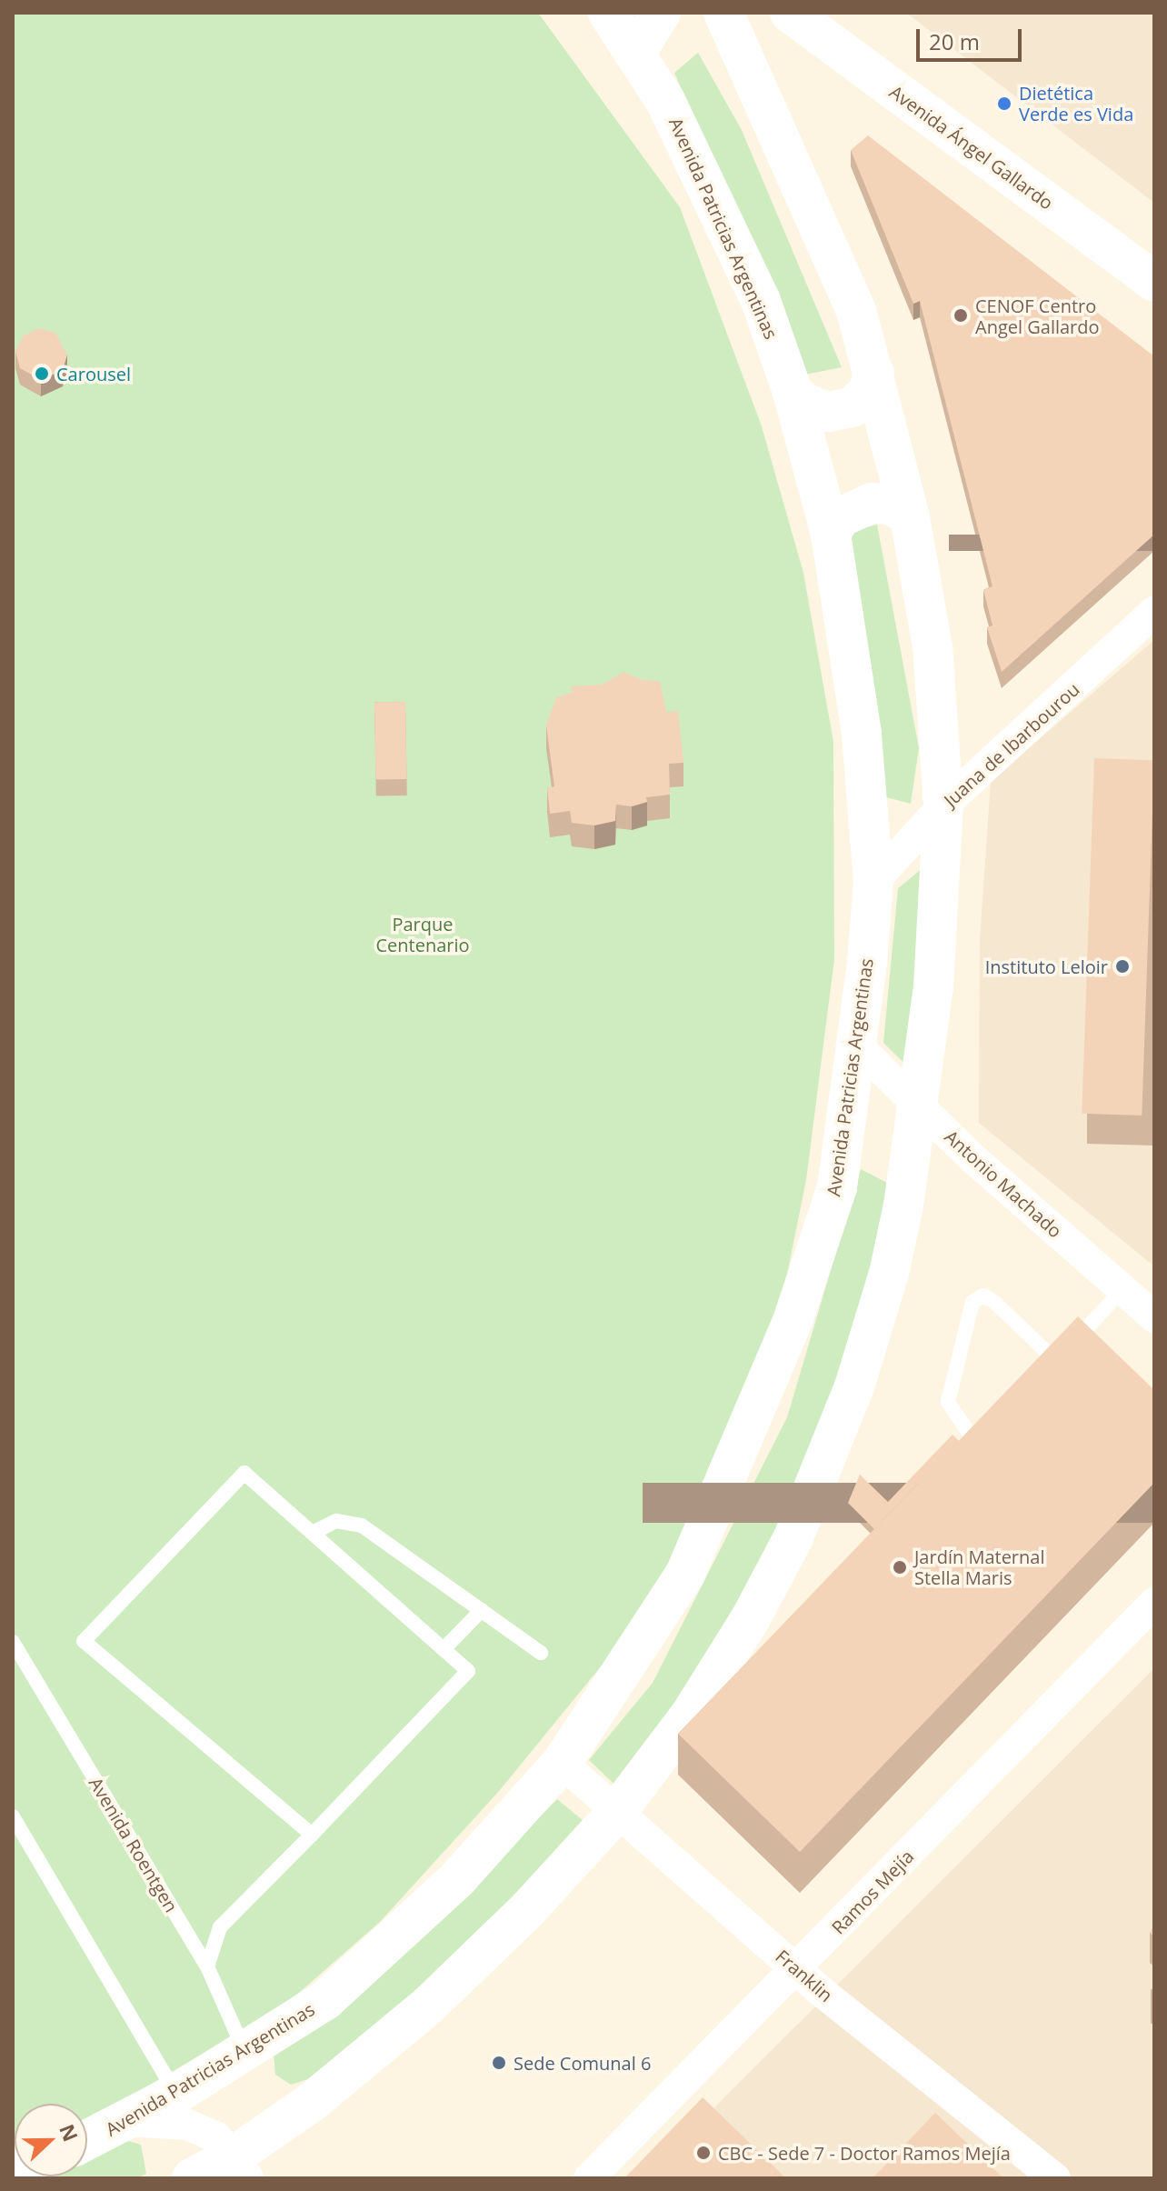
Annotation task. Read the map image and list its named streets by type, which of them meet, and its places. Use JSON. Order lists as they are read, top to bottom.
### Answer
{
  "streets": {
    "main road": ["Avenida Ángel Gallardo", "Avenida Patricias Argentinas"],
    "street": [
      "Juana de Ibarbourou",
      "Antonio Machado",
      "Ramos Mejía",
      "Franklin"
    ],
    "lane": ["Avenida Roentgen"]
  },
  "crossings": [
    ["Avenida Patricias Argentinas", "Juana de Ibarbourou"],
    ["Avenida Patricias Argentinas", "Antonio Machado"],
    ["Avenida Patricias Argentinas", "Avenida Roentgen"],
    ["Avenida Patricias Argentinas", "Franklin"],
    ["Ramos Mejía", "Franklin"]
  ],
  "parks": ["Parque Centenario"],
  "places": [
    "Dietética Verde es Vida",
    "CENOF Centro Angel Gallardo",
    "Carousel",
    "Instituto Leloir",
    "Jardín Maternal Stella Maris",
    "Sede Comunal 6",
    "CBC - Sede 7 - Doctor Ramos Mejía"
  ],
  "scale_bar": "20 m",
  "north": "right"
}
